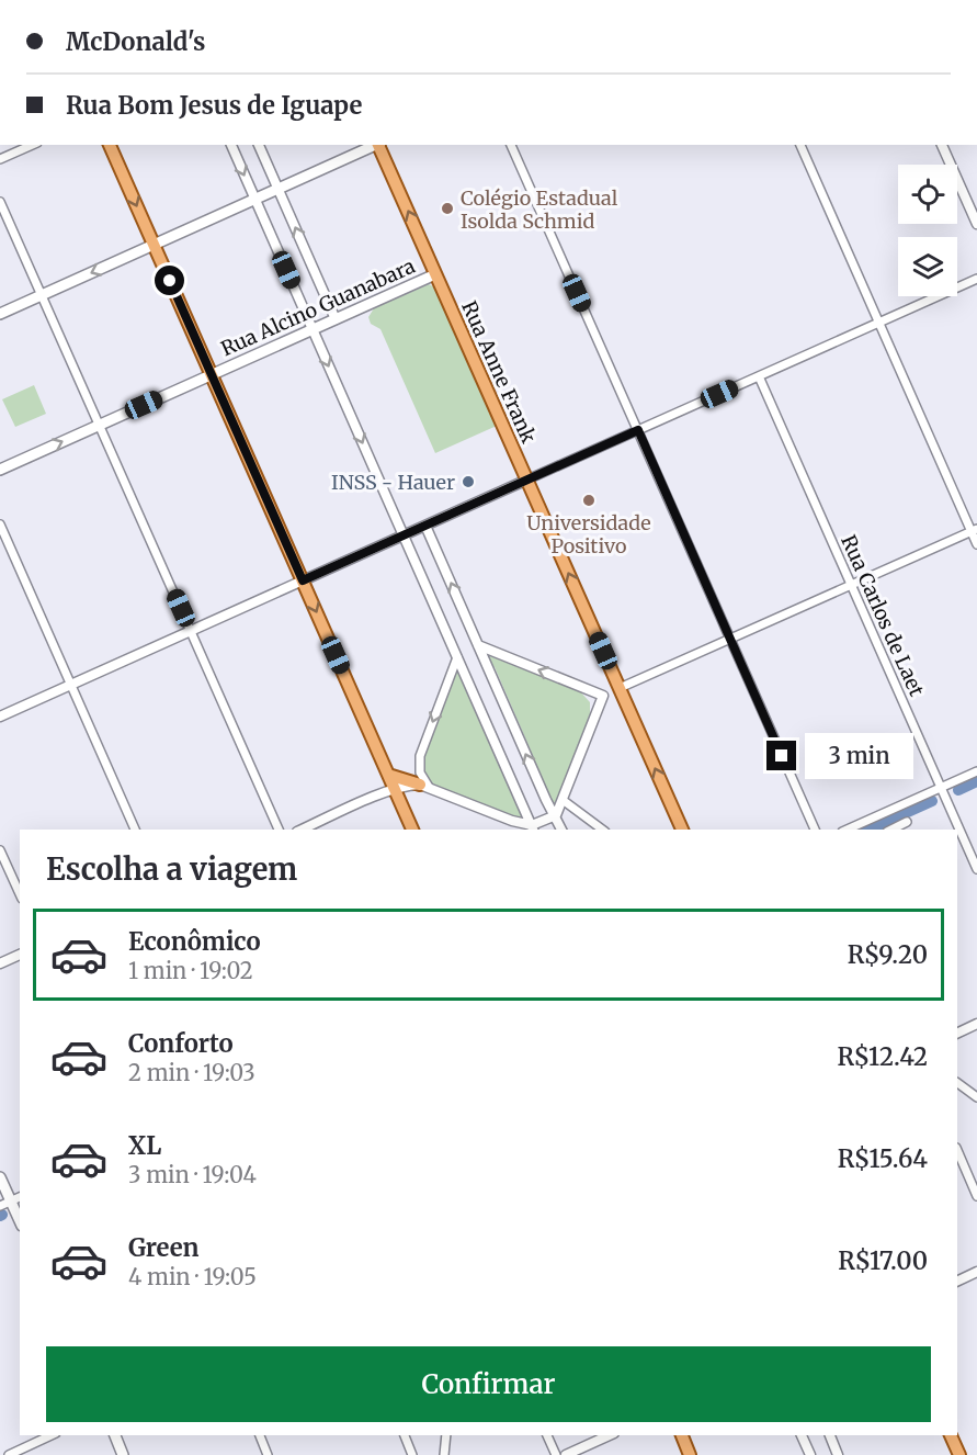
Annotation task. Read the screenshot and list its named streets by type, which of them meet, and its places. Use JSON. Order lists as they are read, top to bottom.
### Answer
{
  "streets": {
    "main road": ["Rua Alcino Guanabara", "Rua Anne Frank"],
    "street": ["Rua Carlos de Laet"]
  },
  "crossings": [
    ["Rua Alcino Guanabara", "Rua Anne Frank"]
  ],
  "one_way": ["Rua Anne Frank"],
  "places": ["Colégio Estadual Isolda Schmid", "INSS - Hauer", "Universidade Positivo"],
  "page": {
    "banner": ["McDonald's", "Rua Bom Jesus de Iguape"],
    "bubble": "3 min",
    "heading": "Escolha a viagem",
    "list": [
      {
        "name": "Econômico",
        "note": "1 min · 19:02",
        "value": "R$9.20"
      },
      {
        "name": "Conforto",
        "note": "2 min · 19:03",
        "value": "R$12.42"
      },
      {
        "name": "XL",
        "note": "3 min · 19:04",
        "value": "R$15.64"
      },
      {
        "name": "Green",
        "note": "4 min · 19:05",
        "value": "R$17.00"
      }
    ],
    "buttons": "Confirmar"
  }
}
